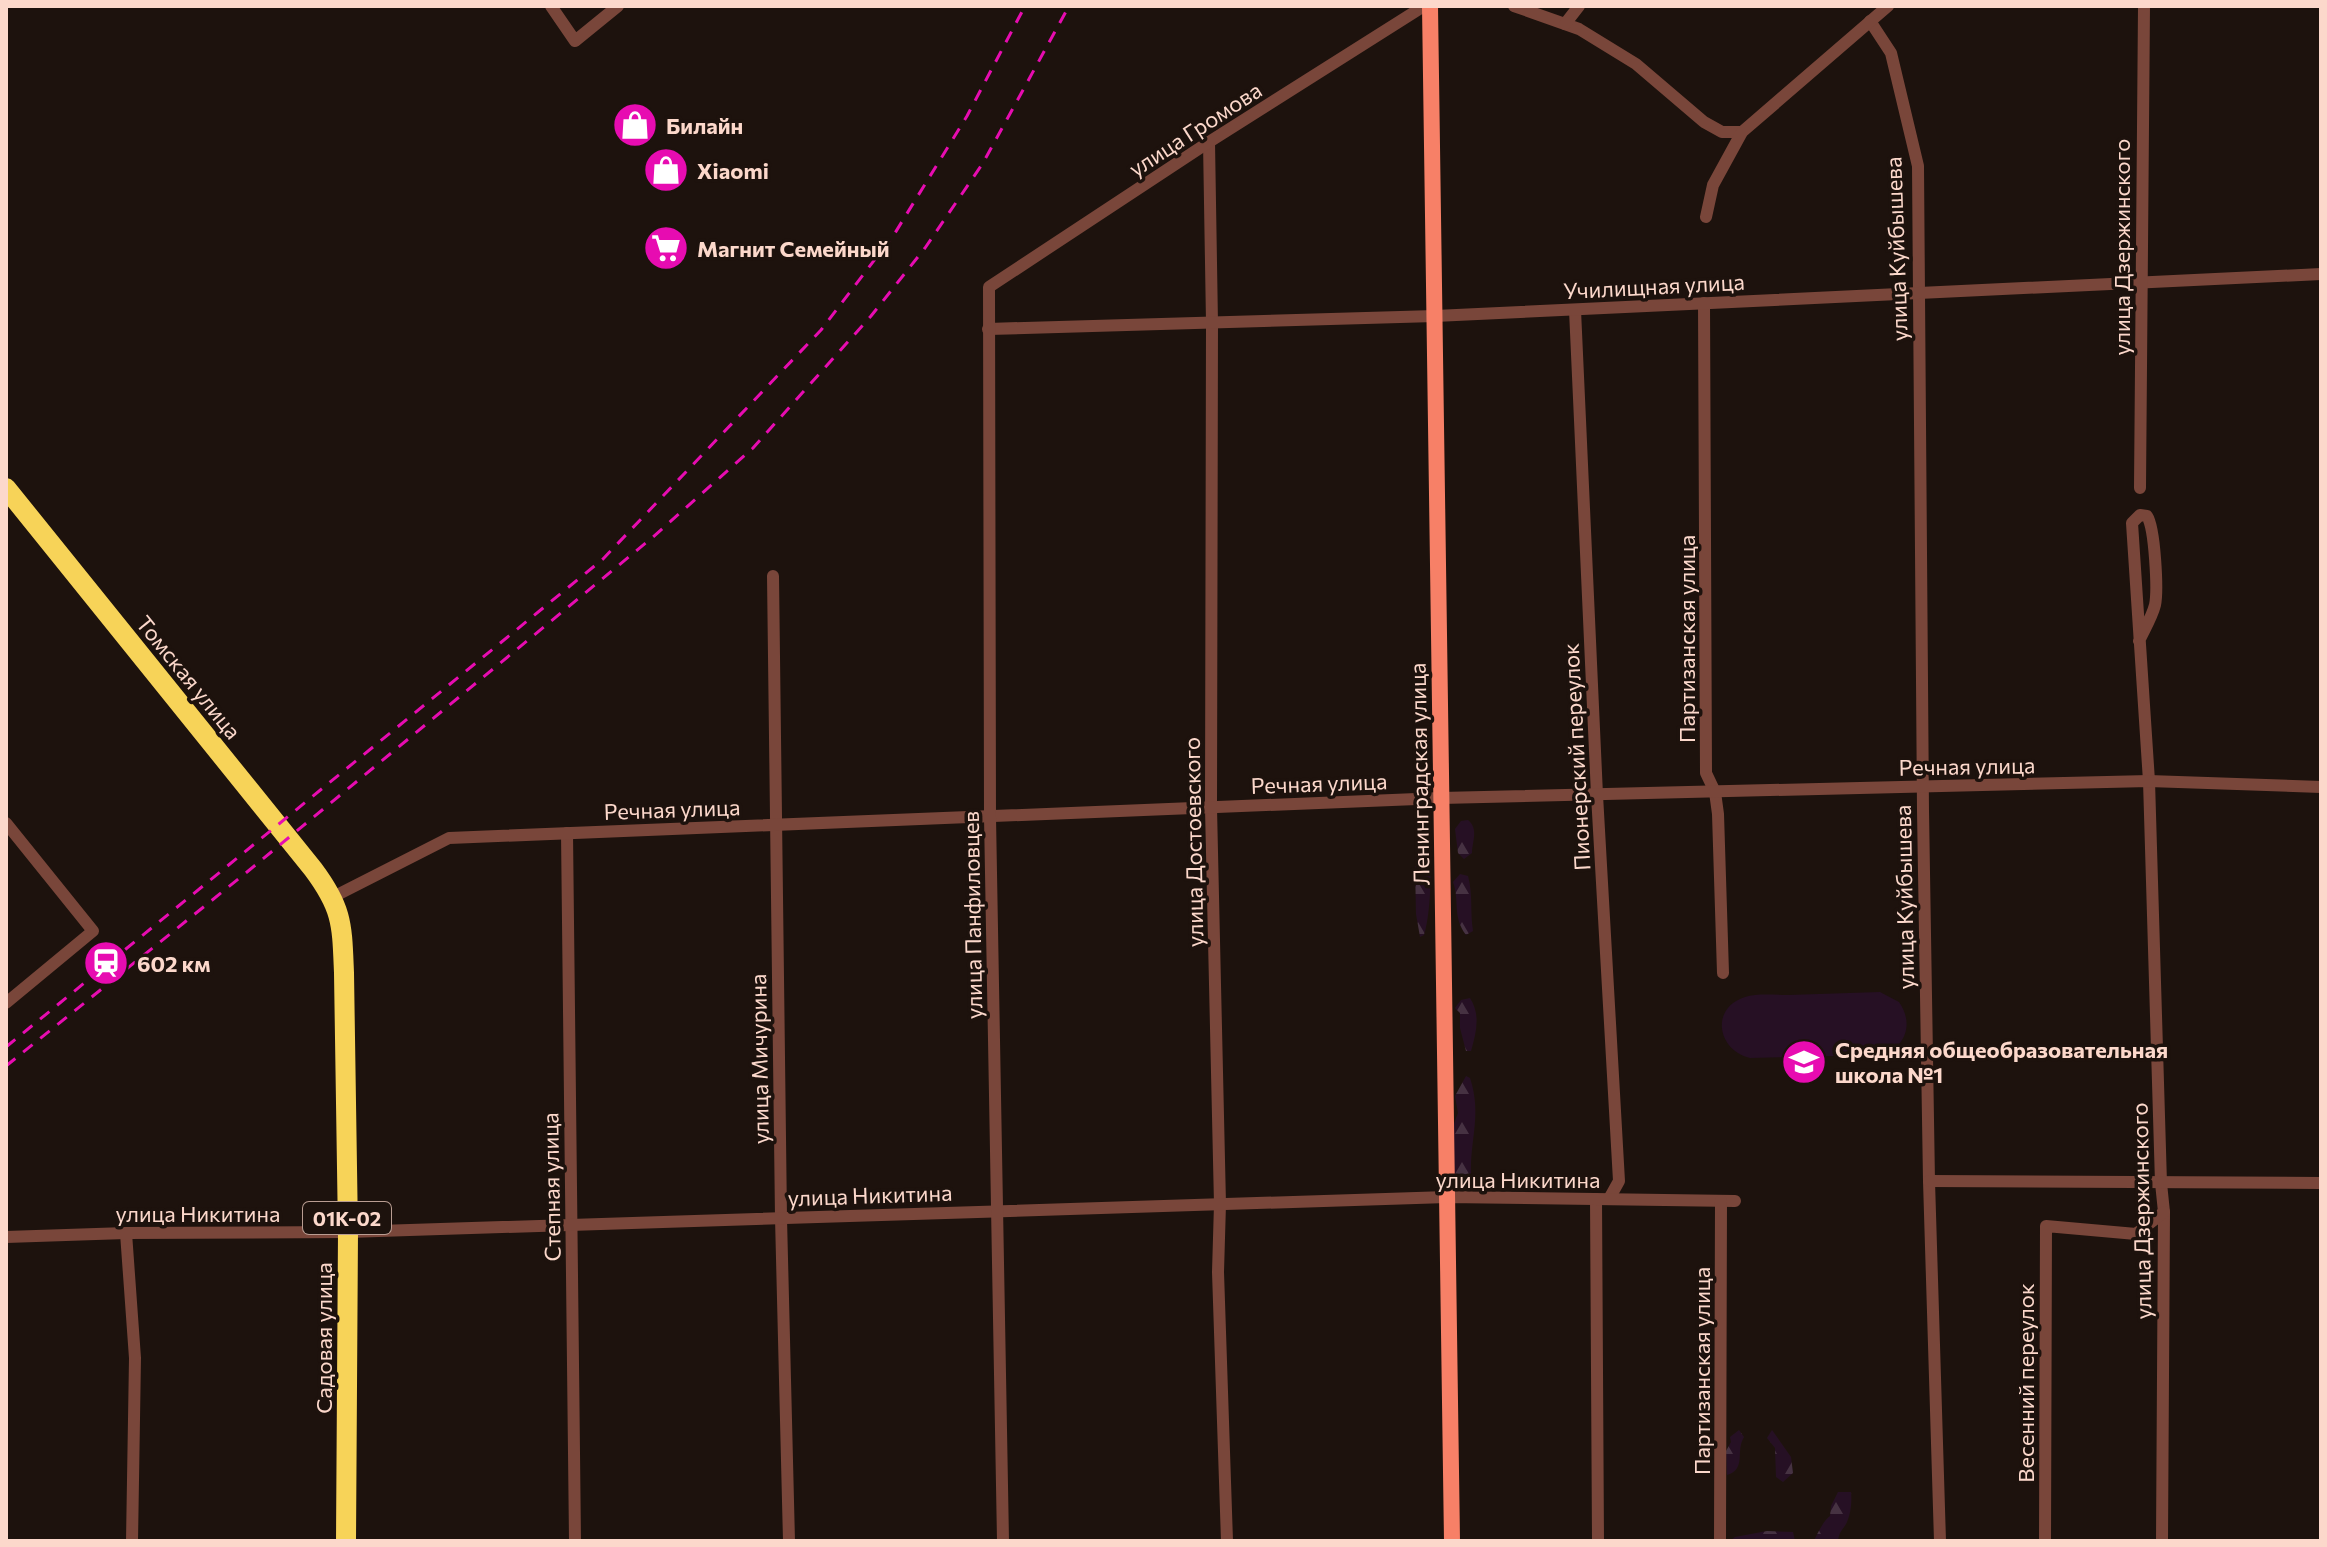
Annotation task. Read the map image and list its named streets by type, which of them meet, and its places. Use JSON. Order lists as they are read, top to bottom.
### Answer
{
  "streets": {
    "main road": ["Томская улица", "01К-02", "Садовая улица"],
    "street": [
      "улица Громова",
      "улица Дзержинского",
      "улица Куйбышева",
      "Училищная улица",
      "Партизанская улица",
      "Пионерский переулок",
      "Речная улица",
      "Ленинградская улица",
      "улица Достоевского",
      "улица Панфиловцев",
      "улица Мичурина",
      "улица Никитина",
      "Степная улица",
      "Весенний переулок"
    ]
  },
  "crossings": [
    ["улица Громова", "улица Достоевского"],
    ["улица Громова", "улица Панфиловцев"],
    ["улица Дзержинского", "Училищная улица"],
    ["улица Дзержинского", "Речная улица"],
    ["улица Дзержинского", "Весенний переулок"],
    ["улица Куйбышева", "Училищная улица"],
    ["улица Куйбышева", "Речная улица"],
    ["Училищная улица", "Партизанская улица"],
    ["Училищная улица", "Пионерский переулок"],
    ["Училищная улица", "Ленинградская улица"],
    ["Училищная улица", "улица Достоевского"],
    ["Училищная улица", "улица Панфиловцев"],
    ["Партизанская улица", "Речная улица"],
    ["Партизанская улица", "улица Никитина"],
    ["Томская улица", "Речная улица"],
    ["Томская улица", "Садовая улица"],
    ["Пионерский переулок", "Речная улица"],
    ["Пионерский переулок", "улица Никитина"],
    ["Речная улица", "Ленинградская улица"],
    ["Речная улица", "улица Достоевского"],
    ["Речная улица", "улица Панфиловцев"],
    ["Речная улица", "улица Мичурина"],
    ["Речная улица", "Степная улица"],
    ["Речная улица", "Садовая улица"],
    ["Ленинградская улица", "улица Никитина"],
    ["улица Достоевского", "улица Никитина"],
    ["улица Панфиловцев", "улица Никитина"],
    ["улица Мичурина", "улица Никитина"],
    ["улица Никитина", "Степная улица"],
    ["улица Никитина", "Садовая улица"]
  ],
  "places": {
    "shop": ["Билайн", "Xiaomi"],
    "supermarket": ["Магнит Семейный"],
    "station": ["602 км"],
    "school or university": ["Средняя общеобразовательная школа №1"]
  }
}
